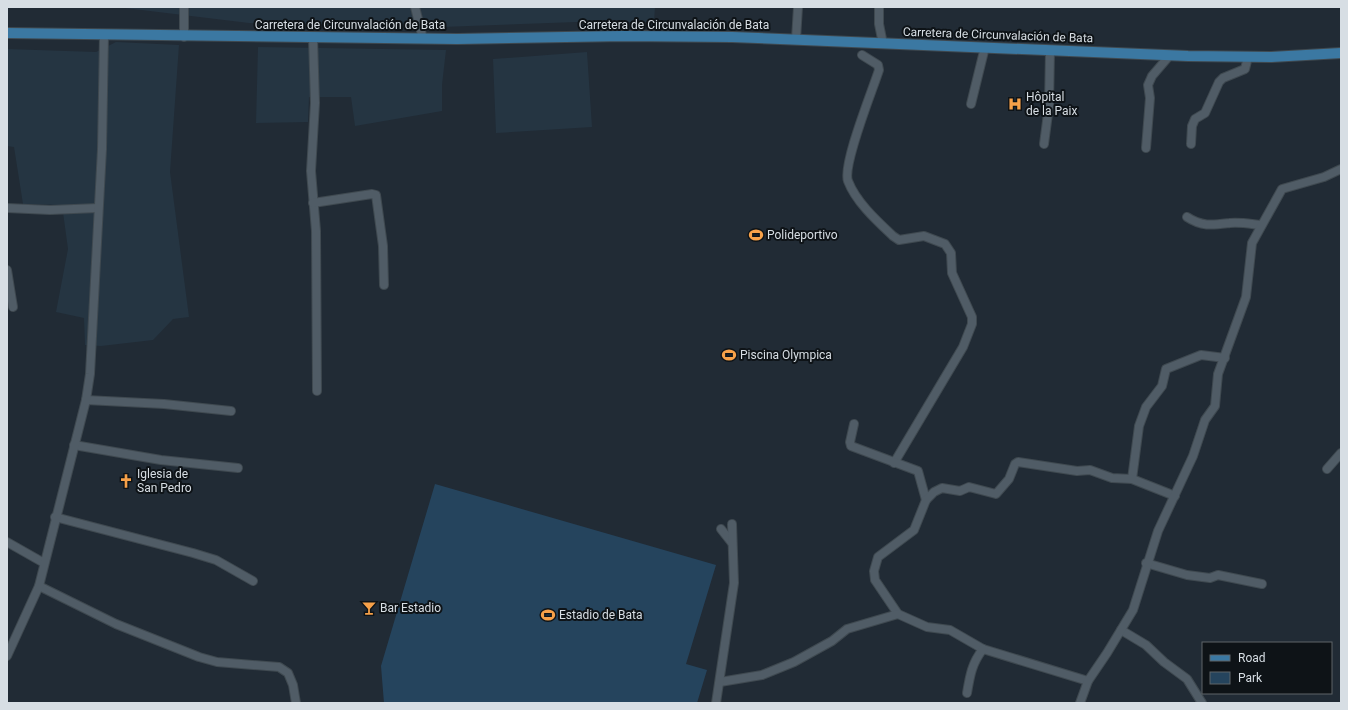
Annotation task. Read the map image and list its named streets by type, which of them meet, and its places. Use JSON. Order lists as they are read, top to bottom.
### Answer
{
  "streets": {
    "main road": ["Carretera de Circunvalación de Bata"]
  },
  "places": {
    "hospital": ["Hôpital de la Paix"],
    "sports": ["Polideportivo", "Piscina Olympica", "Estadio de Bata"],
    "church": ["Iglesia de San Pedro"],
    "bar": ["Bar Estadio"]
  },
  "legend": ["Road", "Park"]
}
